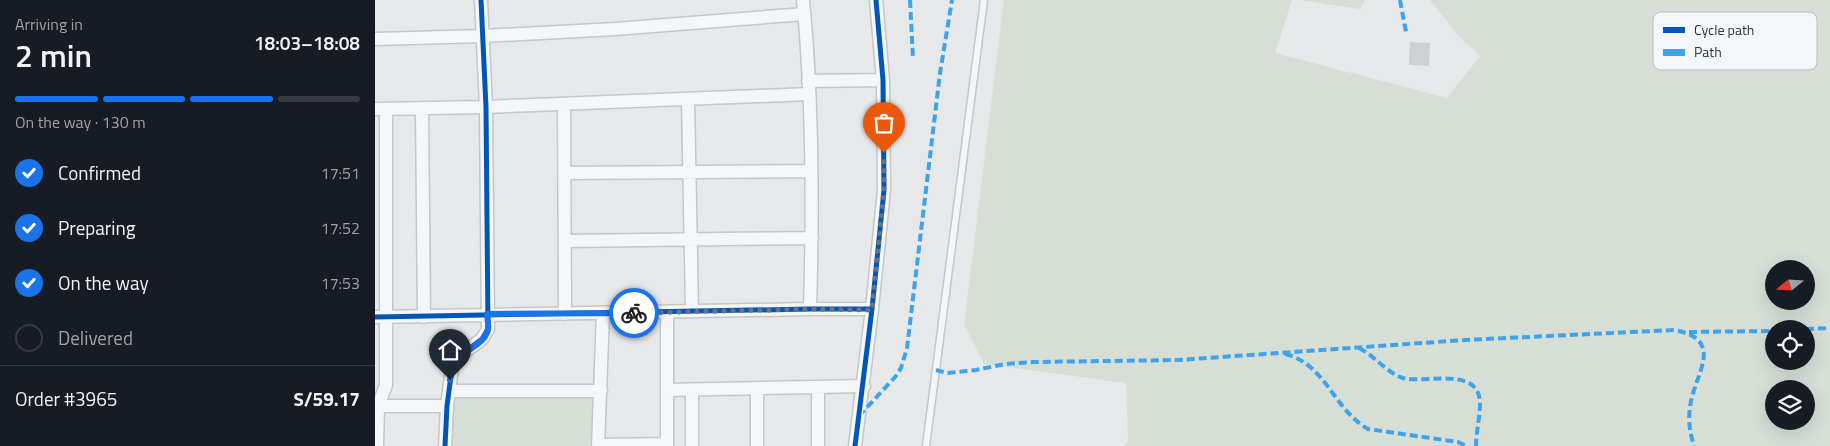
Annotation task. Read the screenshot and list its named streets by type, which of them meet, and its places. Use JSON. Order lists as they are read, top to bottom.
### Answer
{
  "legend": ["Cycle path", "Path"],
  "north": "left",
  "page": {
    "heading": ["2 min", "Arriving in", "18:03–18:08"],
    "panel": ["Order #3965", "S/59.17"],
    "bar": "On the way · 130 m",
    "list": [
      ["Confirmed", "17:51"],
      ["Preparing", "17:52"],
      ["On the way", "17:53"],
      "Delivered"
    ]
  }
}
